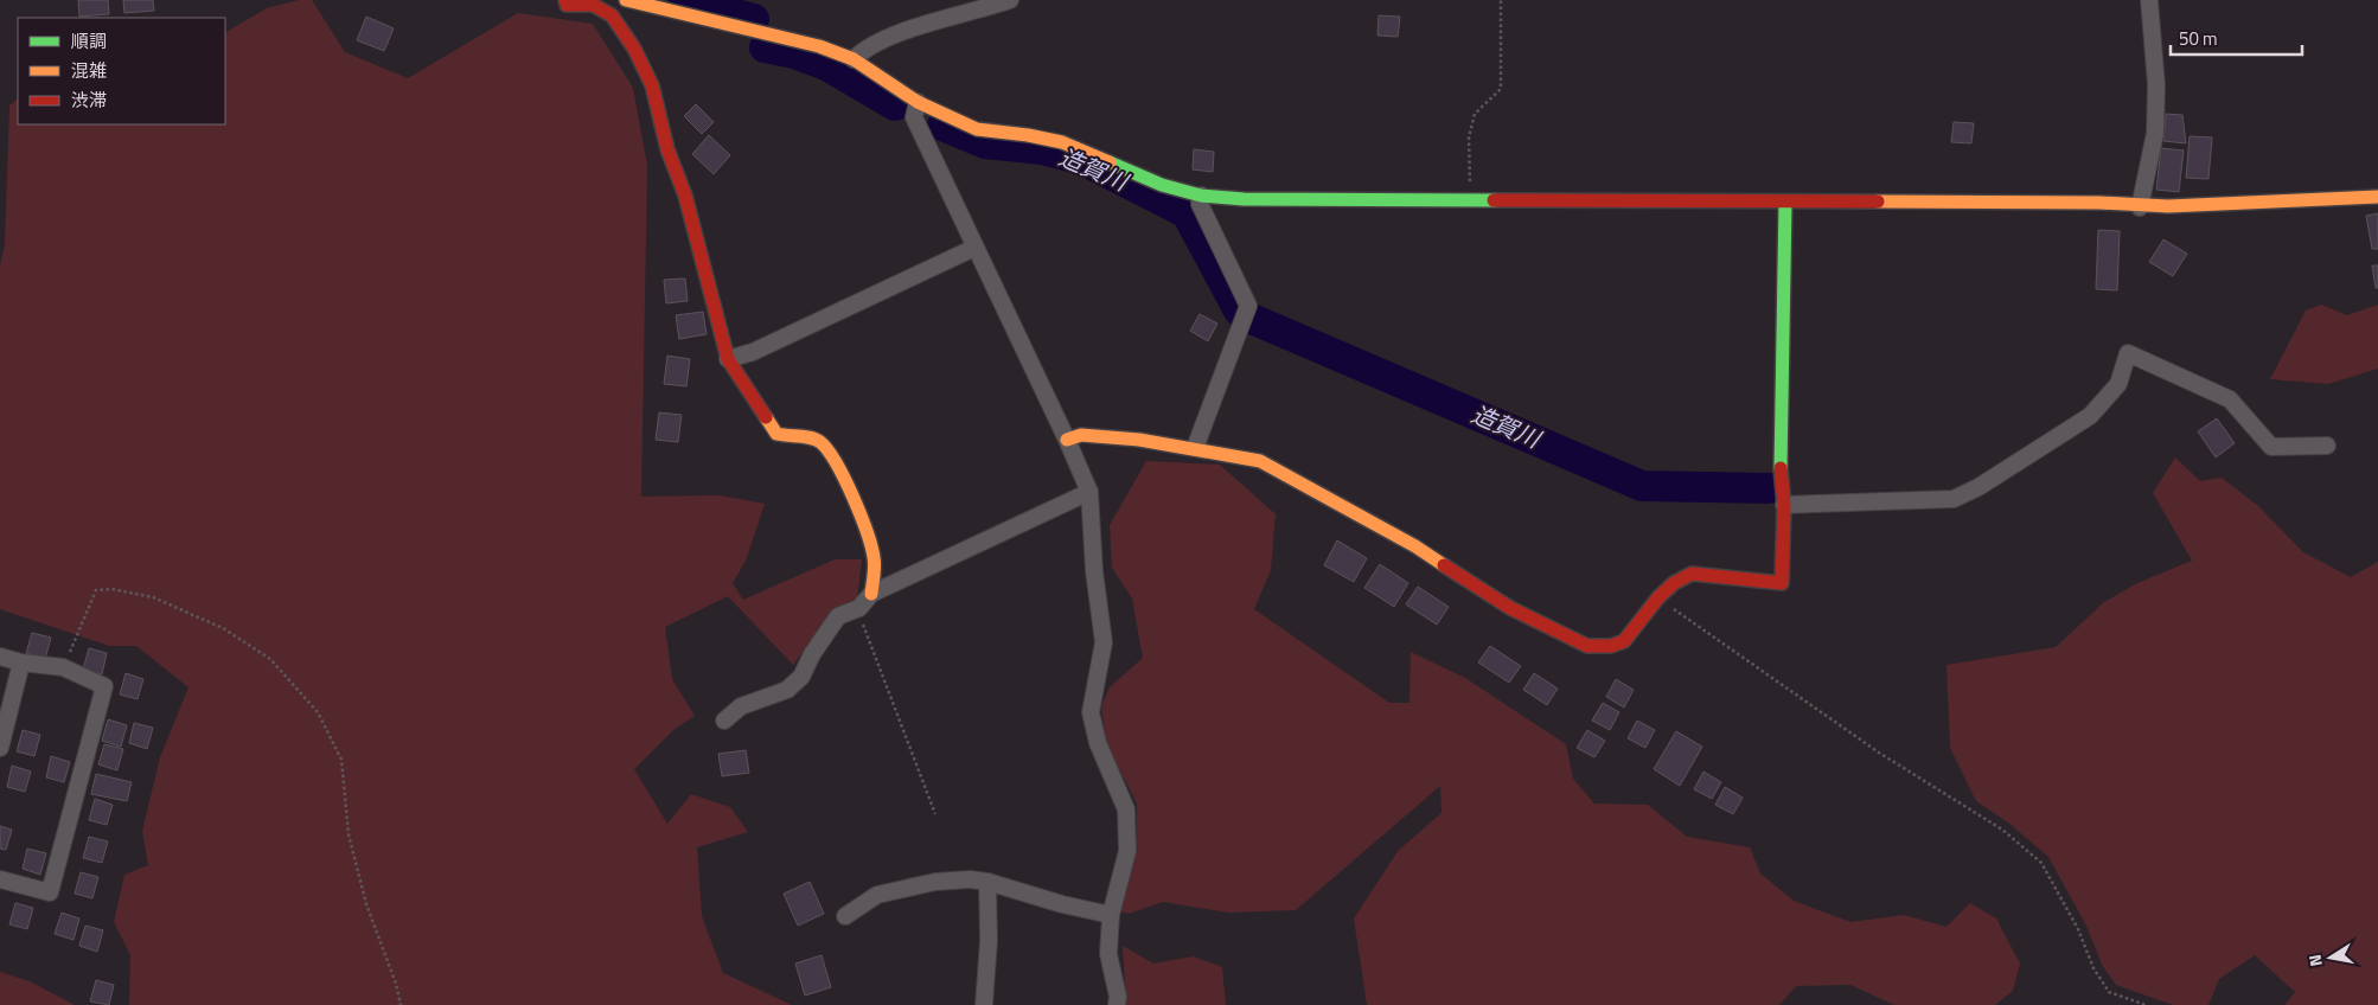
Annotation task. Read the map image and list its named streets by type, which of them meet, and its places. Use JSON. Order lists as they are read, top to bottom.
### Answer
{
  "water": ["造賀川"],
  "legend": ["順調", "混雑", "渋滞"],
  "scale_bar": "50 m",
  "north": "left"
}
